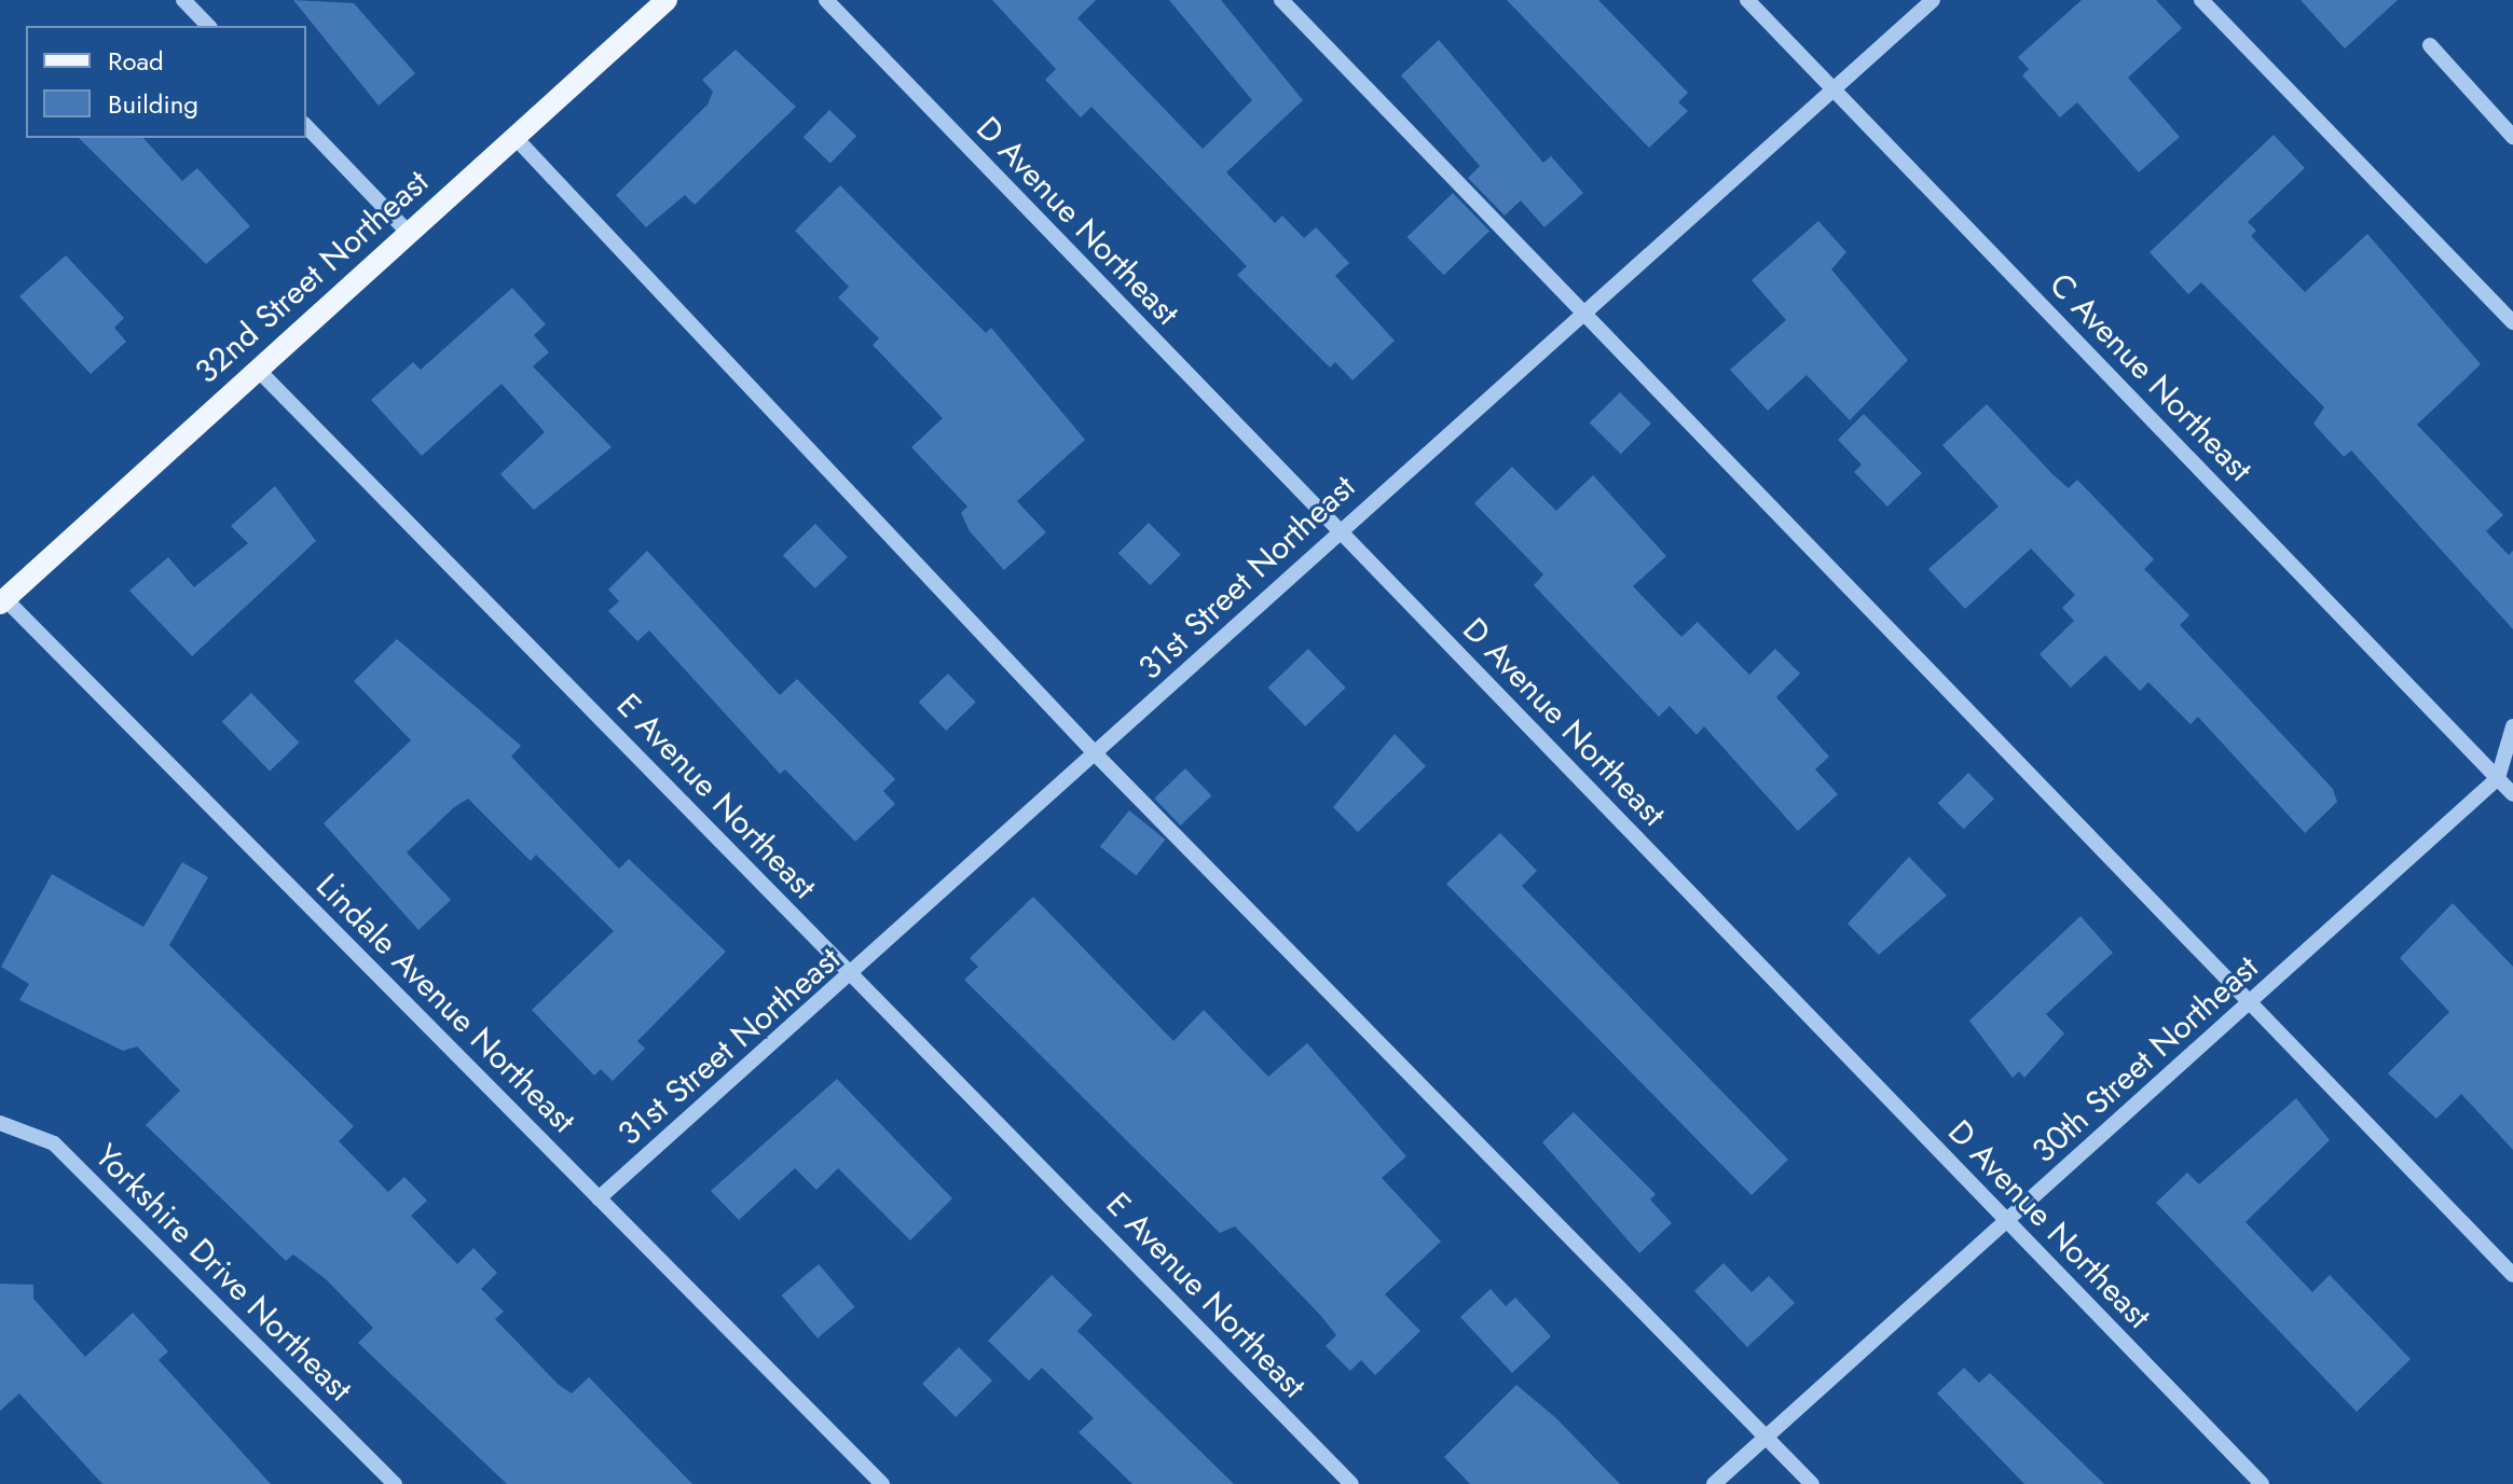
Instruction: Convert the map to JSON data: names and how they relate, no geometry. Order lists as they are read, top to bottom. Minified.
{"streets":{"main road":["32nd Street Northeast"],"street":["D Avenue Northeast","C Avenue Northeast","31st Street Northeast","E Avenue Northeast","Lindale Avenue Northeast","30th Street Northeast","Yorkshire Drive Northeast"]},"crossings":[["D Avenue Northeast","31st Street Northeast"],["D Avenue Northeast","30th Street Northeast"],["32nd Street Northeast","E Avenue Northeast"],["32nd Street Northeast","Lindale Avenue Northeast"],["C Avenue Northeast","31st Street Northeast"],["C Avenue Northeast","30th Street Northeast"],["31st Street Northeast","E Avenue Northeast"],["31st Street Northeast","Lindale Avenue Northeast"]],"legend":["Road","Building"]}
